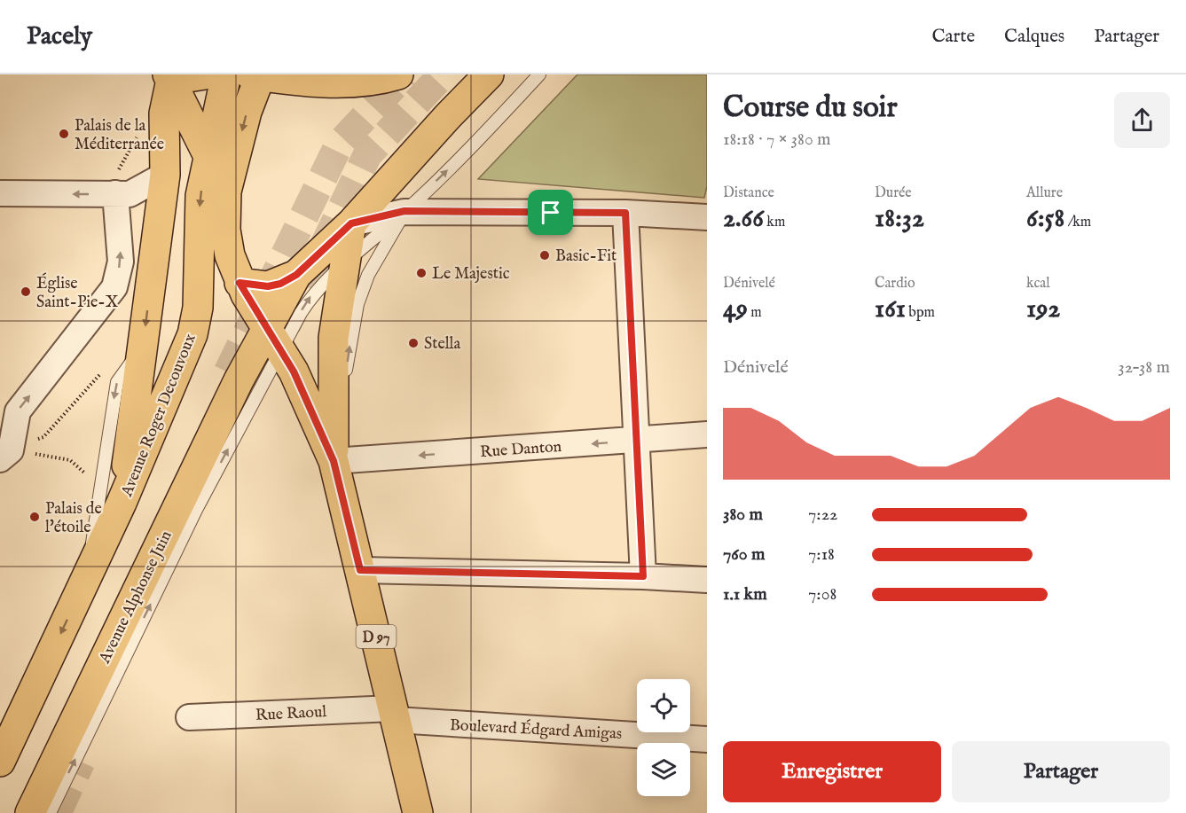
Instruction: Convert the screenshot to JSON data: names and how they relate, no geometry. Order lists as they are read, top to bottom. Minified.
{"streets":{"main road":["Avenue Roger Decouvoux","Avenue Alphonse Juin","D 97"],"street":["Rue Danton","Rue Raoul","Boulevard Édgard Amigas"]},"crossings":[["Rue Danton","D 97"],["Avenue Alphonse Juin","D 97"],["D 97","Rue Raoul"],["D 97","Boulevard Édgard Amigas"],["Rue Raoul","Boulevard Édgard Amigas"]],"places":["Palais de la Méditerranée","Basic-Fit","Le Majestic","Église Saint-Pie-X","Stella","Palais de l'étoile"],"page":{"header":"Pacely","nav":["Carte","Calques","Partager"],"heading":["Course du soir","18:18 · 7 × 380 m"],"stats":[["Distance","2.66 km"],["Durée","18:32"],["Allure","6:58 /km"],["Dénivelé","49 m"],["Cardio","161 bpm"],["kcal","192"]],"chart":["Dénivelé","32–38 m"],"list":[{"name":"380 m","note":"7:22"},{"name":"760 m","note":"7:18"},{"name":"1.1 km","note":"7:08"}],"buttons":["Enregistrer","Partager"]}}
